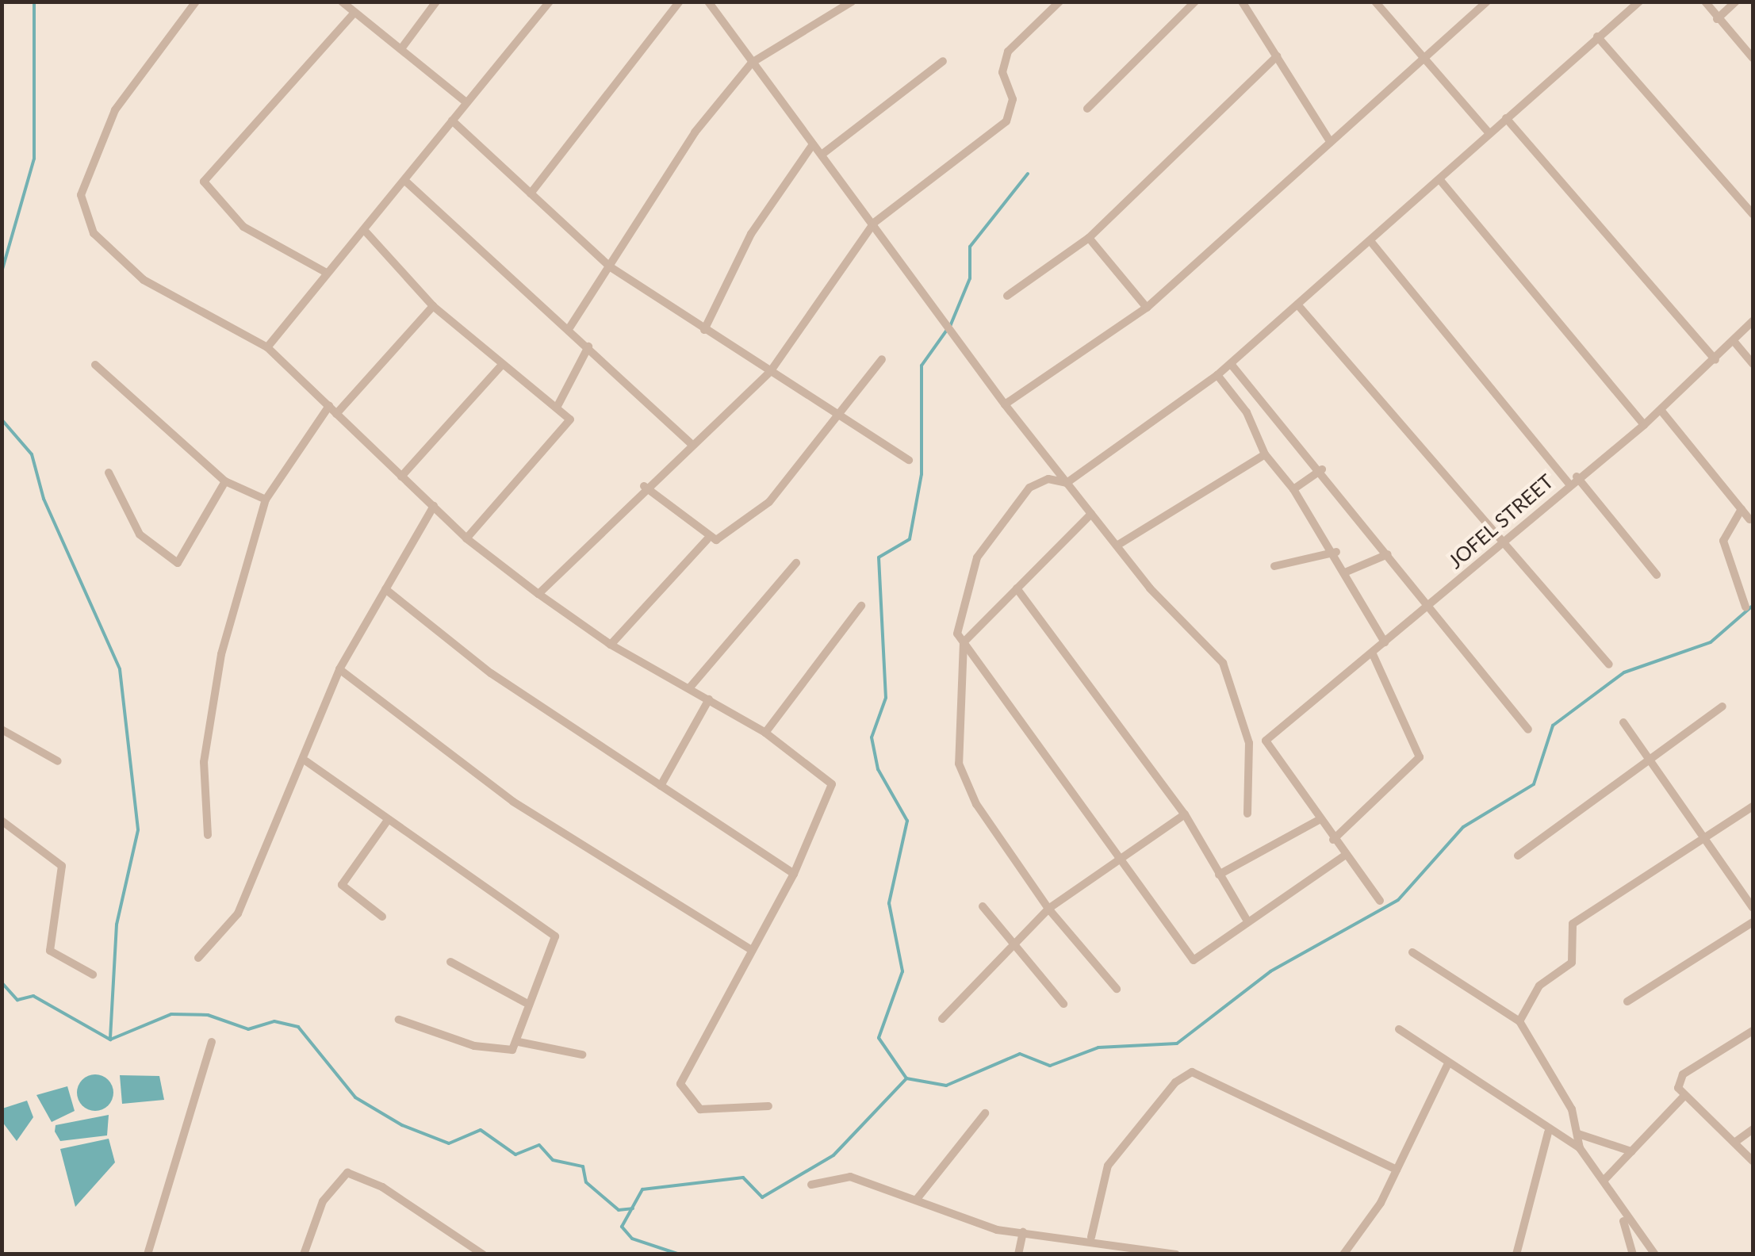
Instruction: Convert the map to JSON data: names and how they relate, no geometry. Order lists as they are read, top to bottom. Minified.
{"streets":{"street":["JOFEL STREET"]}}
